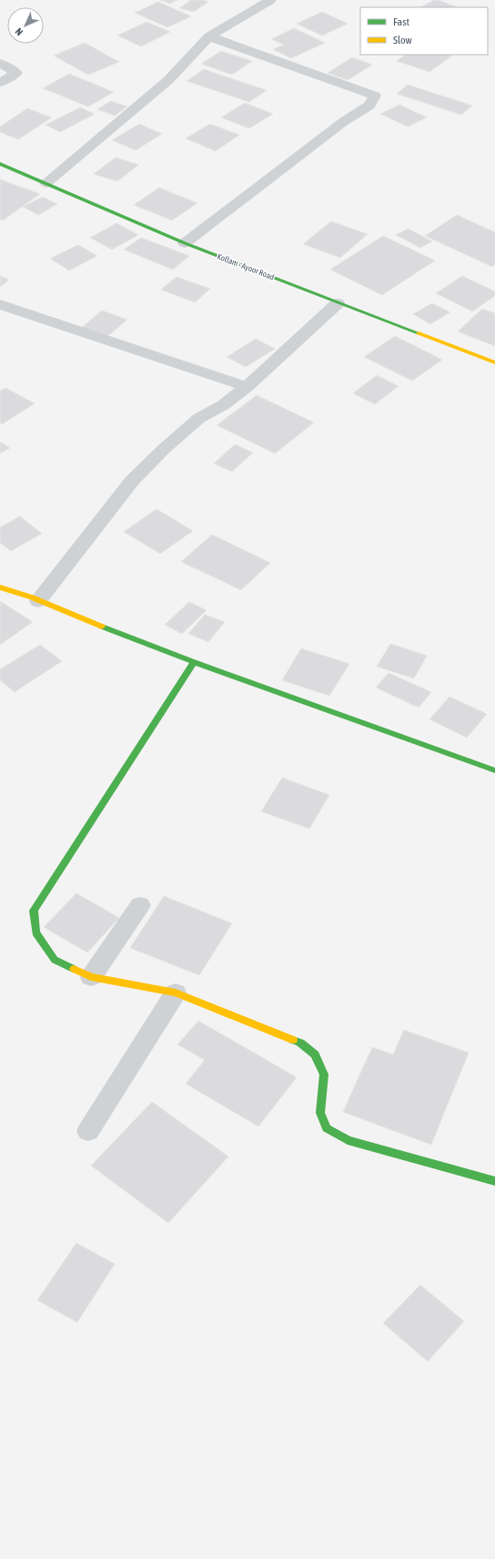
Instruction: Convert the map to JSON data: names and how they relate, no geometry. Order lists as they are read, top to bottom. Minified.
{"streets":{"street":["Kollam - Ayoor Road"]},"legend":["Fast","Slow"],"north":"bottom left"}
